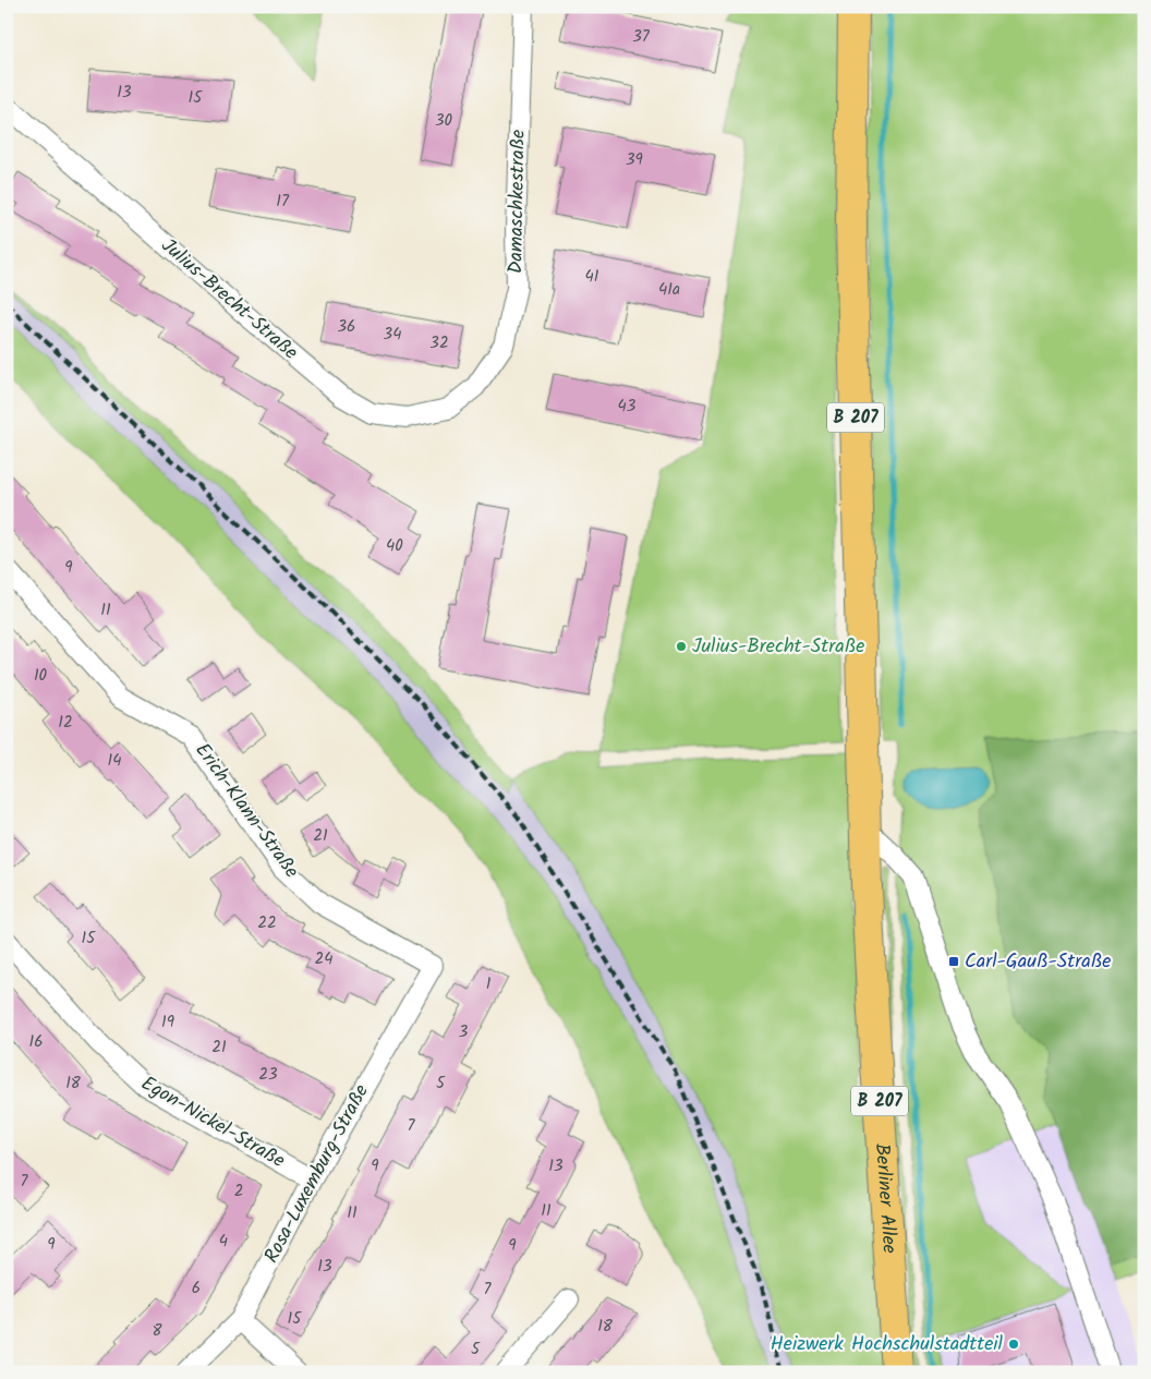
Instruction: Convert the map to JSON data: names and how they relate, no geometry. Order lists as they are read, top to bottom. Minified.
{"streets":{"main road":["B 207","Berliner Allee"],"street":["Damaschkestraße","Julius-Brecht-Straße","Erich-Klann-Straße","Egon-Nickel-Straße","Rosa-Luxemburg-Straße"]},"crossings":[["Damaschkestraße","Julius-Brecht-Straße"],["B 207","Berliner Allee"],["Erich-Klann-Straße","Rosa-Luxemburg-Straße"],["Egon-Nickel-Straße","Rosa-Luxemburg-Straße"]],"places":{"other":["Julius-Brecht-Straße","Heizwerk Hochschulstadtteil"],"transit":["Carl-Gauß-Straße"]},"house_numbers":["37","13","15","30","39","17","41","41a","36","34","32","43","40","9","11","10","12","14","21","22","15","24","1","19","3","16","21","23","18","5","7","9","13","7","2","11","11","4","9","9","13","6","7","15","18","8","5"]}
